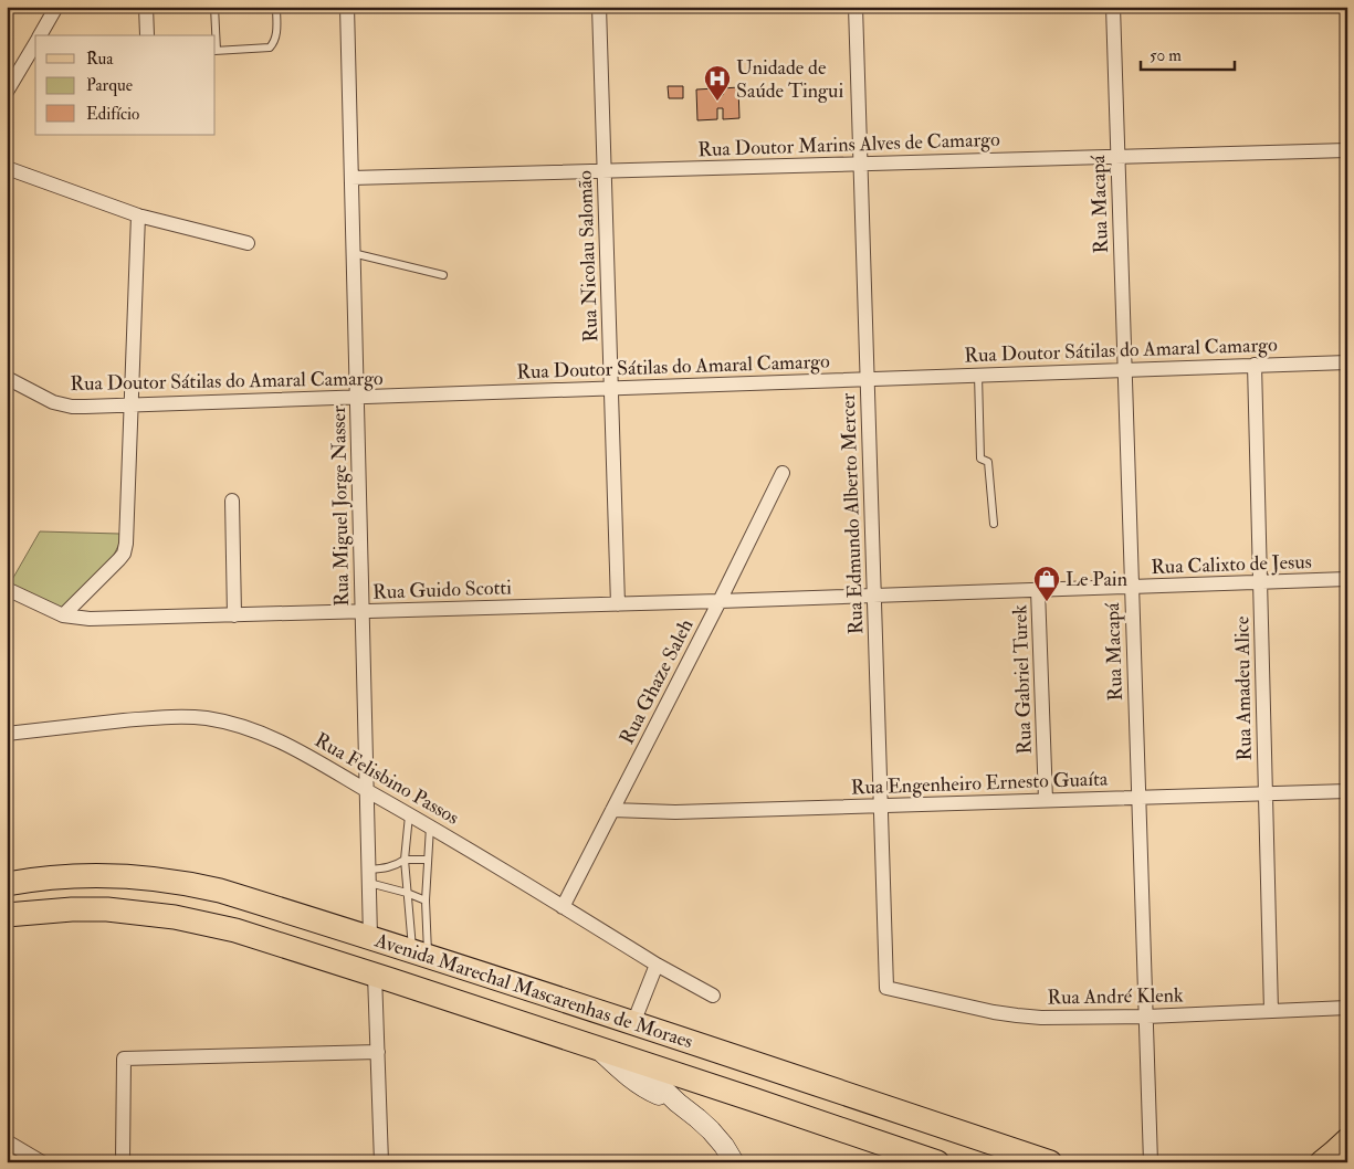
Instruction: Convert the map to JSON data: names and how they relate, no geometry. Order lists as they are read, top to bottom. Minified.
{"streets":{"highway":["Avenida Marechal Mascarenhas de Moraes"],"street":["Rua Doutor Marins Alves de Camargo","Rua Macapá","Rua Nicolau Salomão","Rua Doutor Sátilas do Amaral Camargo","Rua Miguel Jorge Nasser","Rua Edmundo Alberto Mercer","Rua Calixto de Jesus","Rua Guido Scotti","Rua Gabriel Turek","Rua Ghaze Saleh","Rua Amadeu Alice","Rua Felisbino Passos","Rua Engenheiro Ernesto Guaíta","Rua André Klenk"]},"crossings":[["Rua Doutor Marins Alves de Camargo","Rua Macapá"],["Rua Doutor Marins Alves de Camargo","Rua Nicolau Salomão"],["Rua Doutor Marins Alves de Camargo","Rua Miguel Jorge Nasser"],["Rua Doutor Marins Alves de Camargo","Rua Edmundo Alberto Mercer"],["Rua Macapá","Rua Doutor Sátilas do Amaral Camargo"],["Rua Macapá","Rua Calixto de Jesus"],["Rua Macapá","Rua Engenheiro Ernesto Guaíta"],["Rua Macapá","Rua André Klenk"],["Rua Nicolau Salomão","Rua Doutor Sátilas do Amaral Camargo"],["Rua Nicolau Salomão","Rua Guido Scotti"],["Rua Doutor Sátilas do Amaral Camargo","Rua Miguel Jorge Nasser"],["Rua Doutor Sátilas do Amaral Camargo","Rua Edmundo Alberto Mercer"],["Rua Doutor Sátilas do Amaral Camargo","Rua Amadeu Alice"],["Rua Miguel Jorge Nasser","Rua Guido Scotti"],["Rua Miguel Jorge Nasser","Rua Felisbino Passos"],["Rua Miguel Jorge Nasser","Avenida Marechal Mascarenhas de Moraes"],["Rua Edmundo Alberto Mercer","Rua Calixto de Jesus"],["Rua Edmundo Alberto Mercer","Rua Engenheiro Ernesto Guaíta"],["Rua Edmundo Alberto Mercer","Rua André Klenk"],["Rua Calixto de Jesus","Rua Guido Scotti"],["Rua Calixto de Jesus","Rua Gabriel Turek"],["Rua Calixto de Jesus","Rua Ghaze Saleh"],["Rua Calixto de Jesus","Rua Amadeu Alice"],["Rua Guido Scotti","Rua Ghaze Saleh"],["Rua Gabriel Turek","Rua Engenheiro Ernesto Guaíta"],["Rua Ghaze Saleh","Rua Felisbino Passos"],["Rua Ghaze Saleh","Rua Engenheiro Ernesto Guaíta"],["Rua Amadeu Alice","Rua Engenheiro Ernesto Guaíta"],["Rua Amadeu Alice","Rua André Klenk"]],"places":{"hospital":["Unidade de Saúde Tingui"],"shop":["Le Pain"]},"legend":["Rua","Parque","Edifício"],"scale_bar":"50 m"}
